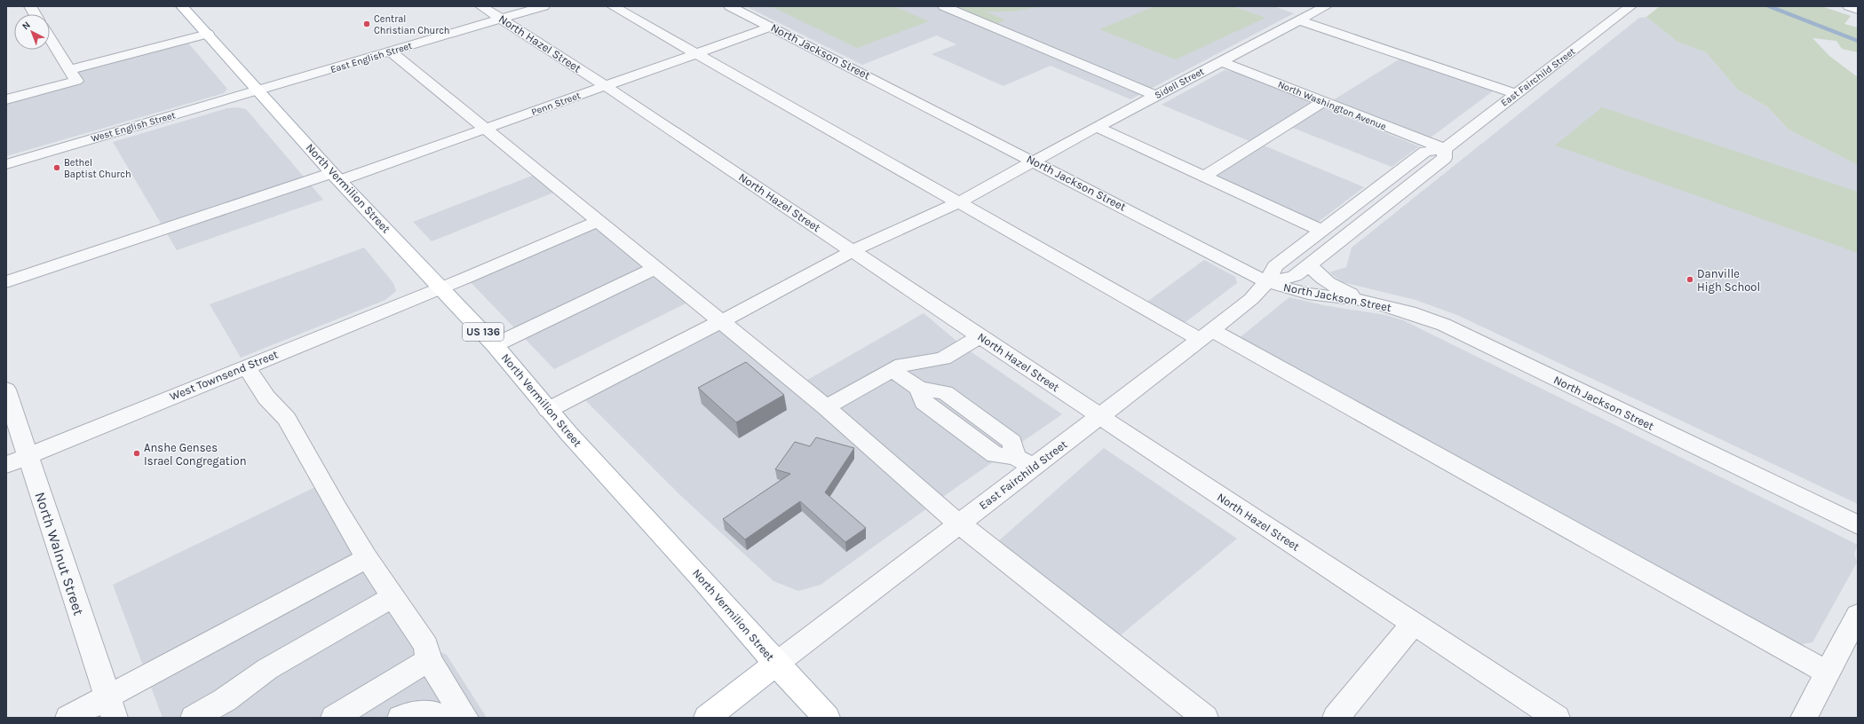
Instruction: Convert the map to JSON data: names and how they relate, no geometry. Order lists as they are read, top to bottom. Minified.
{"streets":{"main road":["North Vermilion Street","US 136"],"street":["North Hazel Street","North Jackson Street","East English Street","East Fairchild Street","Sidell Street","Penn Street","North Washington Avenue","West English Street","West Townsend Street","North Walnut Street"]},"crossings":[["North Hazel Street","East English Street"],["North Hazel Street","East Fairchild Street"],["North Hazel Street","Sidell Street"],["North Hazel Street","Penn Street"],["North Jackson Street","East Fairchild Street"],["North Jackson Street","Sidell Street"],["North Jackson Street","Penn Street"],["East English Street","West English Street"],["East English Street","North Vermilion Street"],["East Fairchild Street","North Washington Avenue"],["East Fairchild Street","North Vermilion Street"],["Sidell Street","North Washington Avenue"],["Sidell Street","North Vermilion Street"],["Penn Street","North Vermilion Street"],["West English Street","North Vermilion Street"],["North Vermilion Street","West Townsend Street"],["West Townsend Street","North Walnut Street"]],"places":["Central Christian Church","Bethel Baptist Church","Danville High School","Anshe Genses Israel Congregation"],"north":"top left"}
